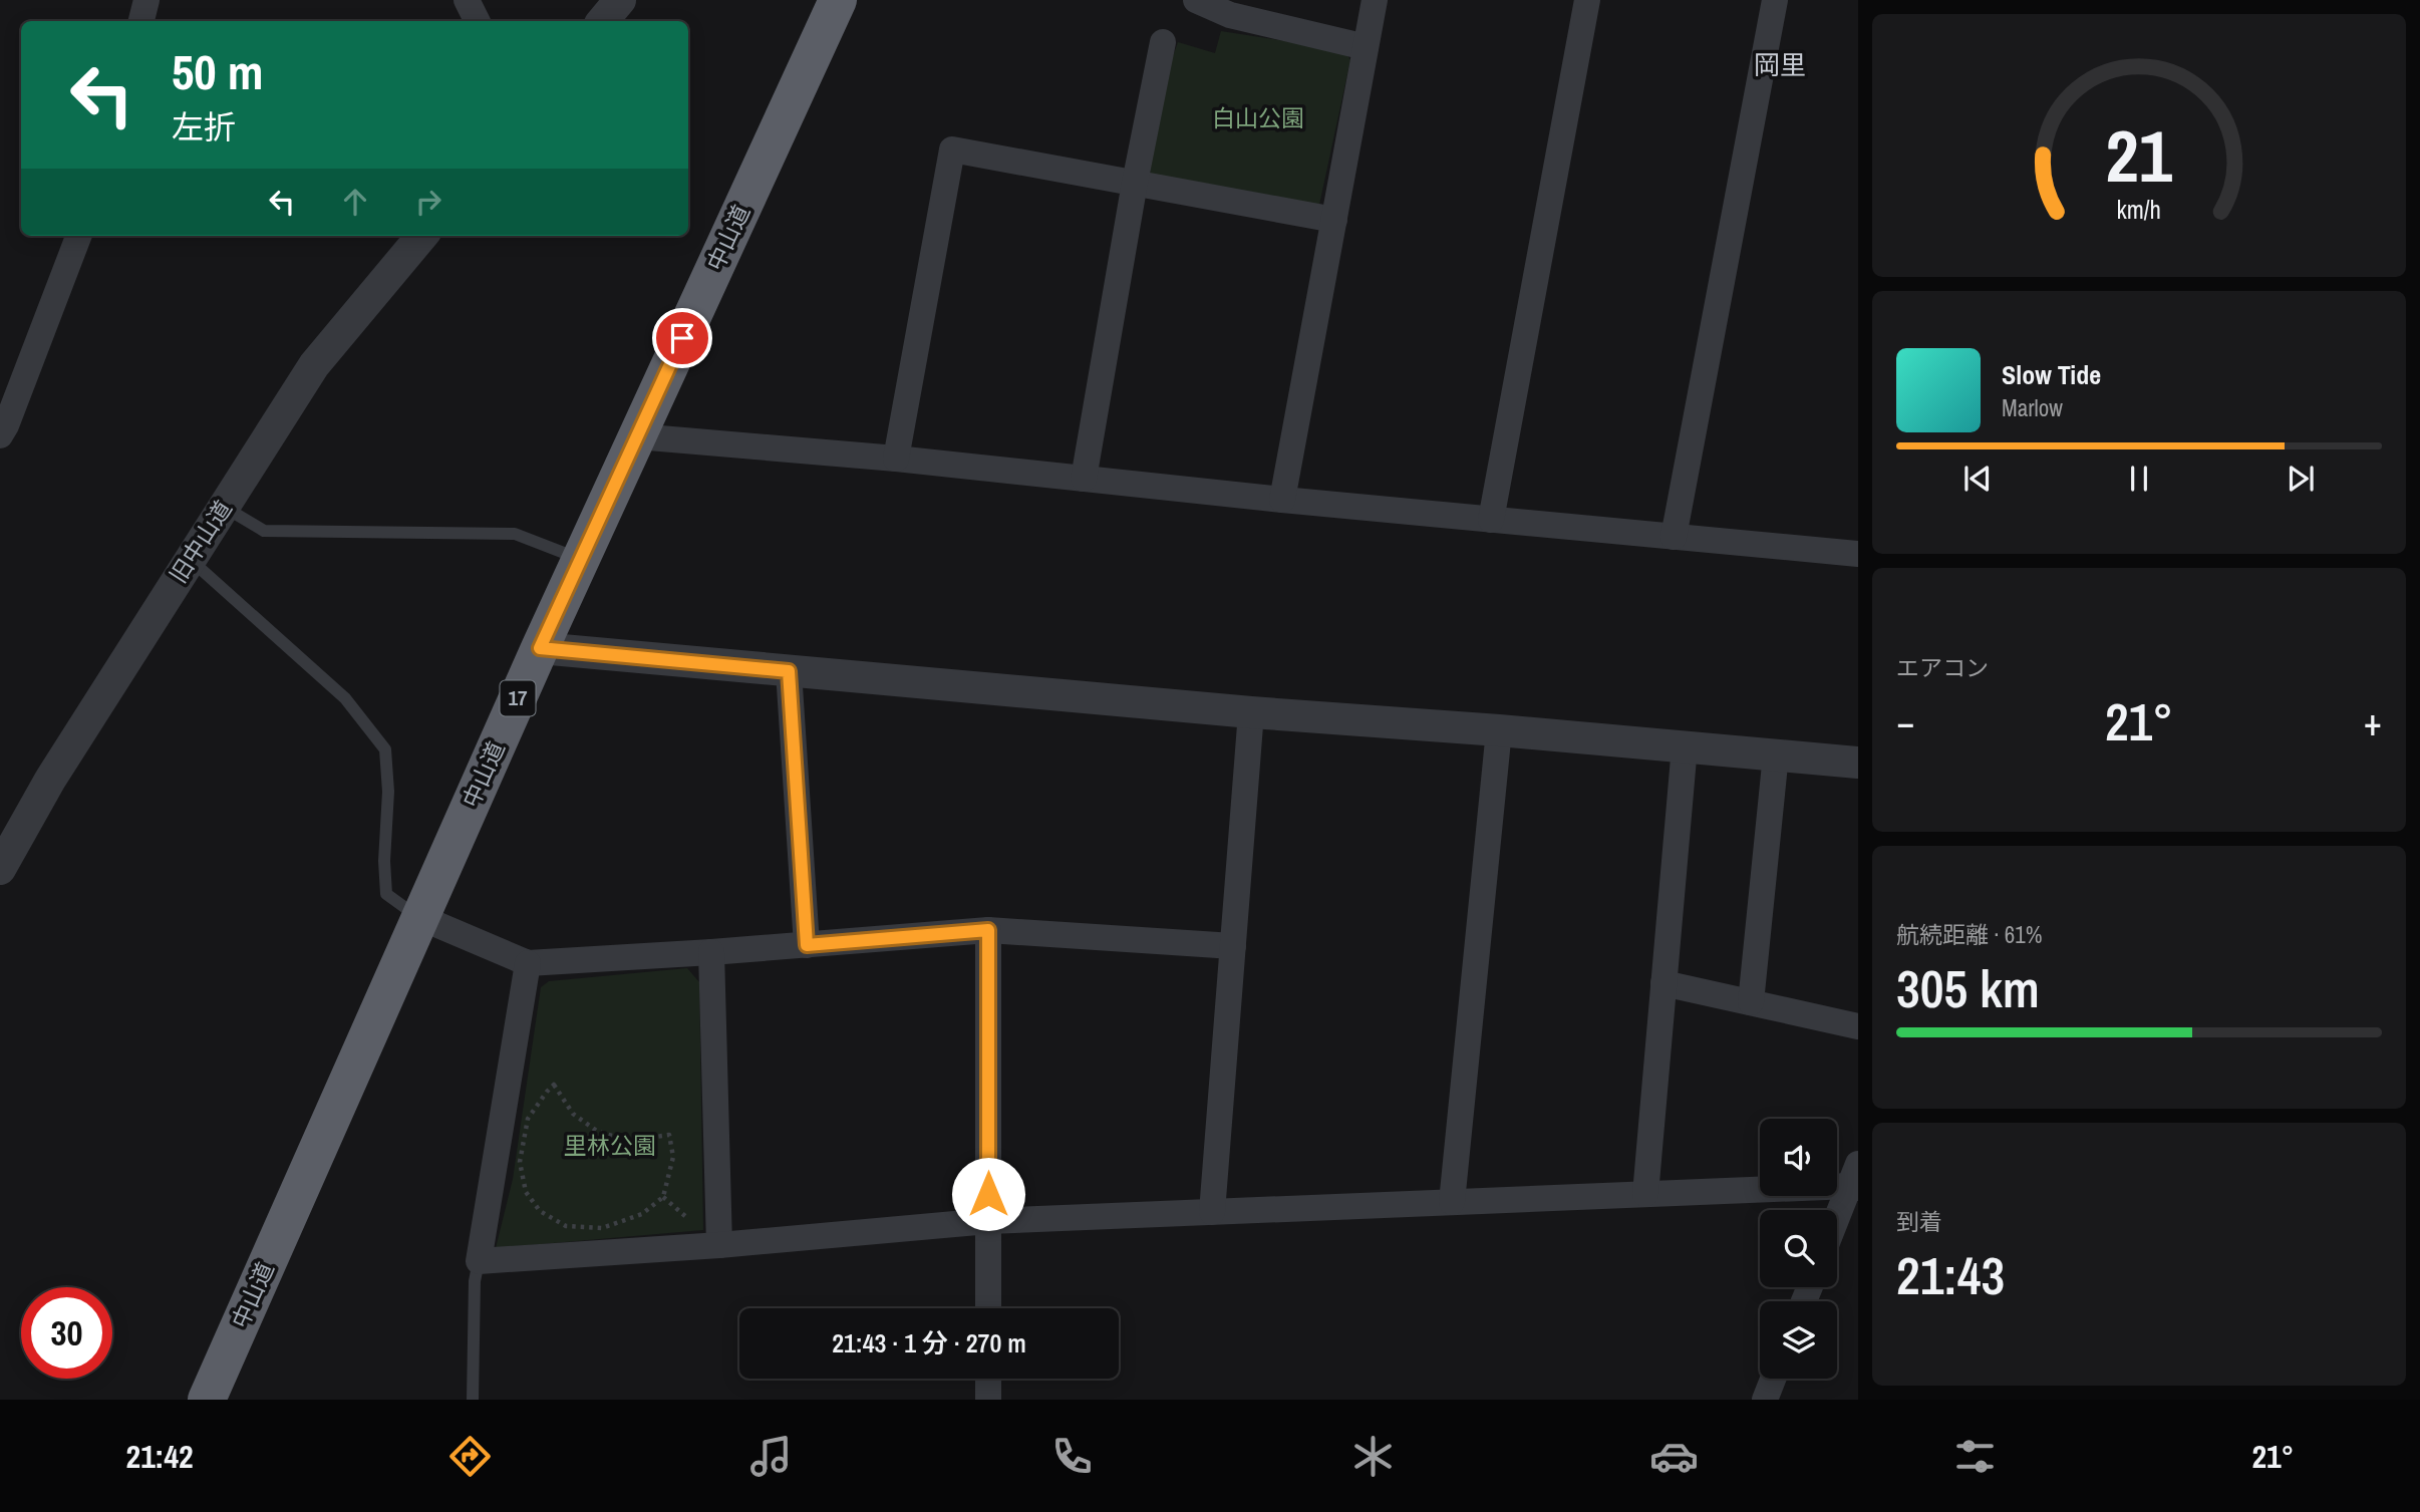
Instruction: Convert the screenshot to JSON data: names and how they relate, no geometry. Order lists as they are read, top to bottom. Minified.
{"streets":{"highway":["中山道","17"],"street":["旧中山道"]},"districts":["岡里"],"parks":["白山公園","里林公園"],"page":{"turn":["50 m","左折"],"song":["Slow Tide","Marlow"],"tile":["エアコン",["航続距離 · 61%","305 km"],["到着","21:43"]],"heat":["−","21°","+"],"limit":"30","trip":"21:43 · 1 分 · 270 m","tabs":["21:42","21°"],"gauge":["21","km/h"]}}
